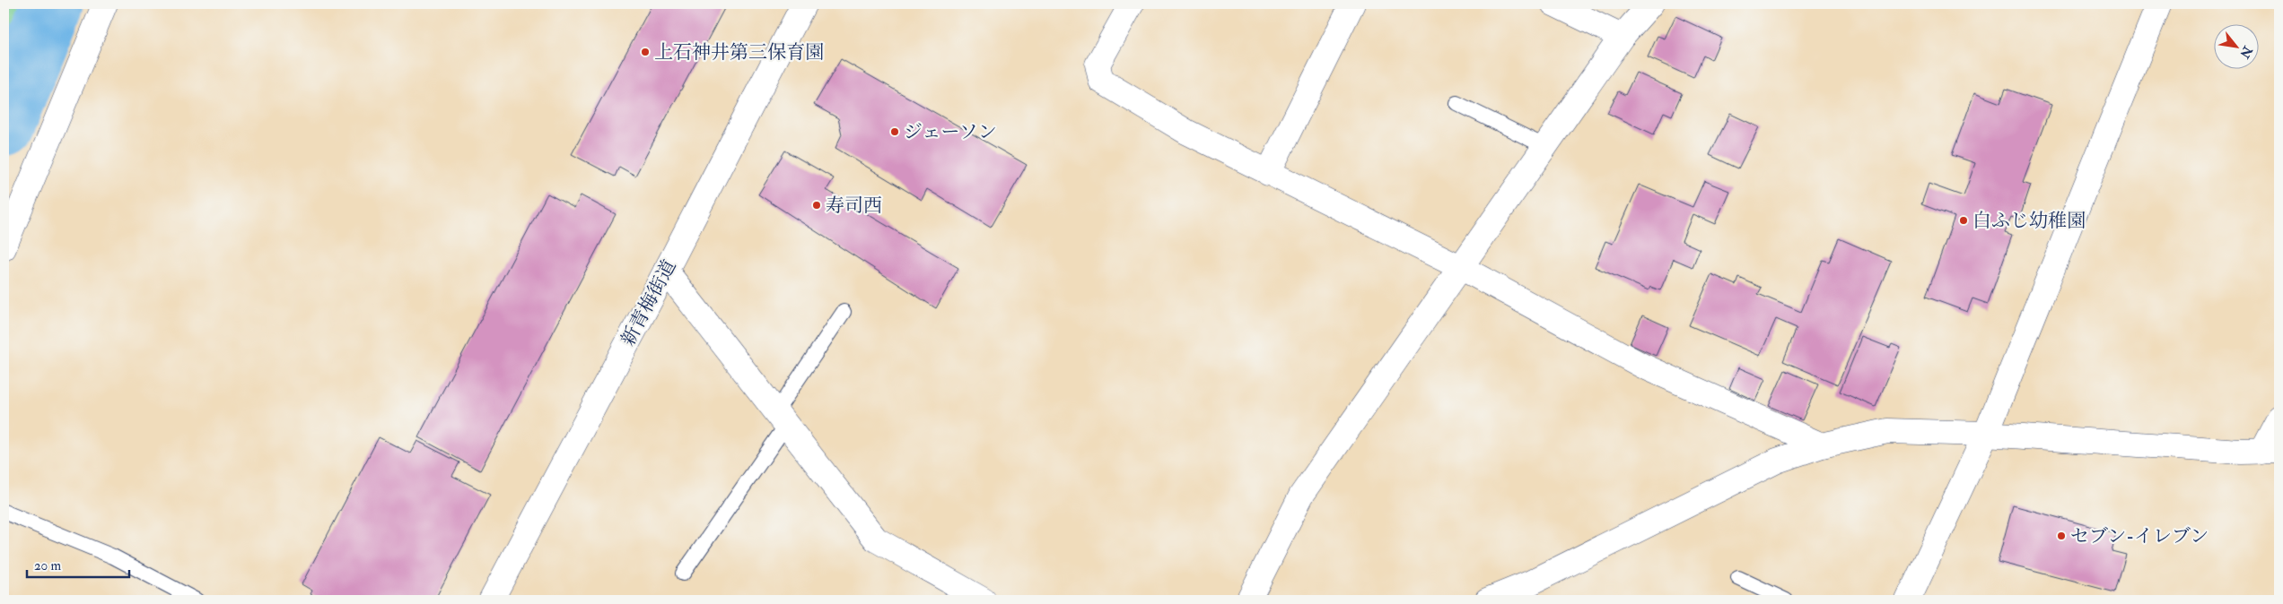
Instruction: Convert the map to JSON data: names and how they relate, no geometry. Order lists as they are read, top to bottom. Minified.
{"streets":{"street":["新青梅街道"]},"places":["上石神井第三保育園","ジェーソン","寿司西","白ふじ幼稚園","セブン-イレブン"],"scale_bar":"20 m","north":"bottom right"}
